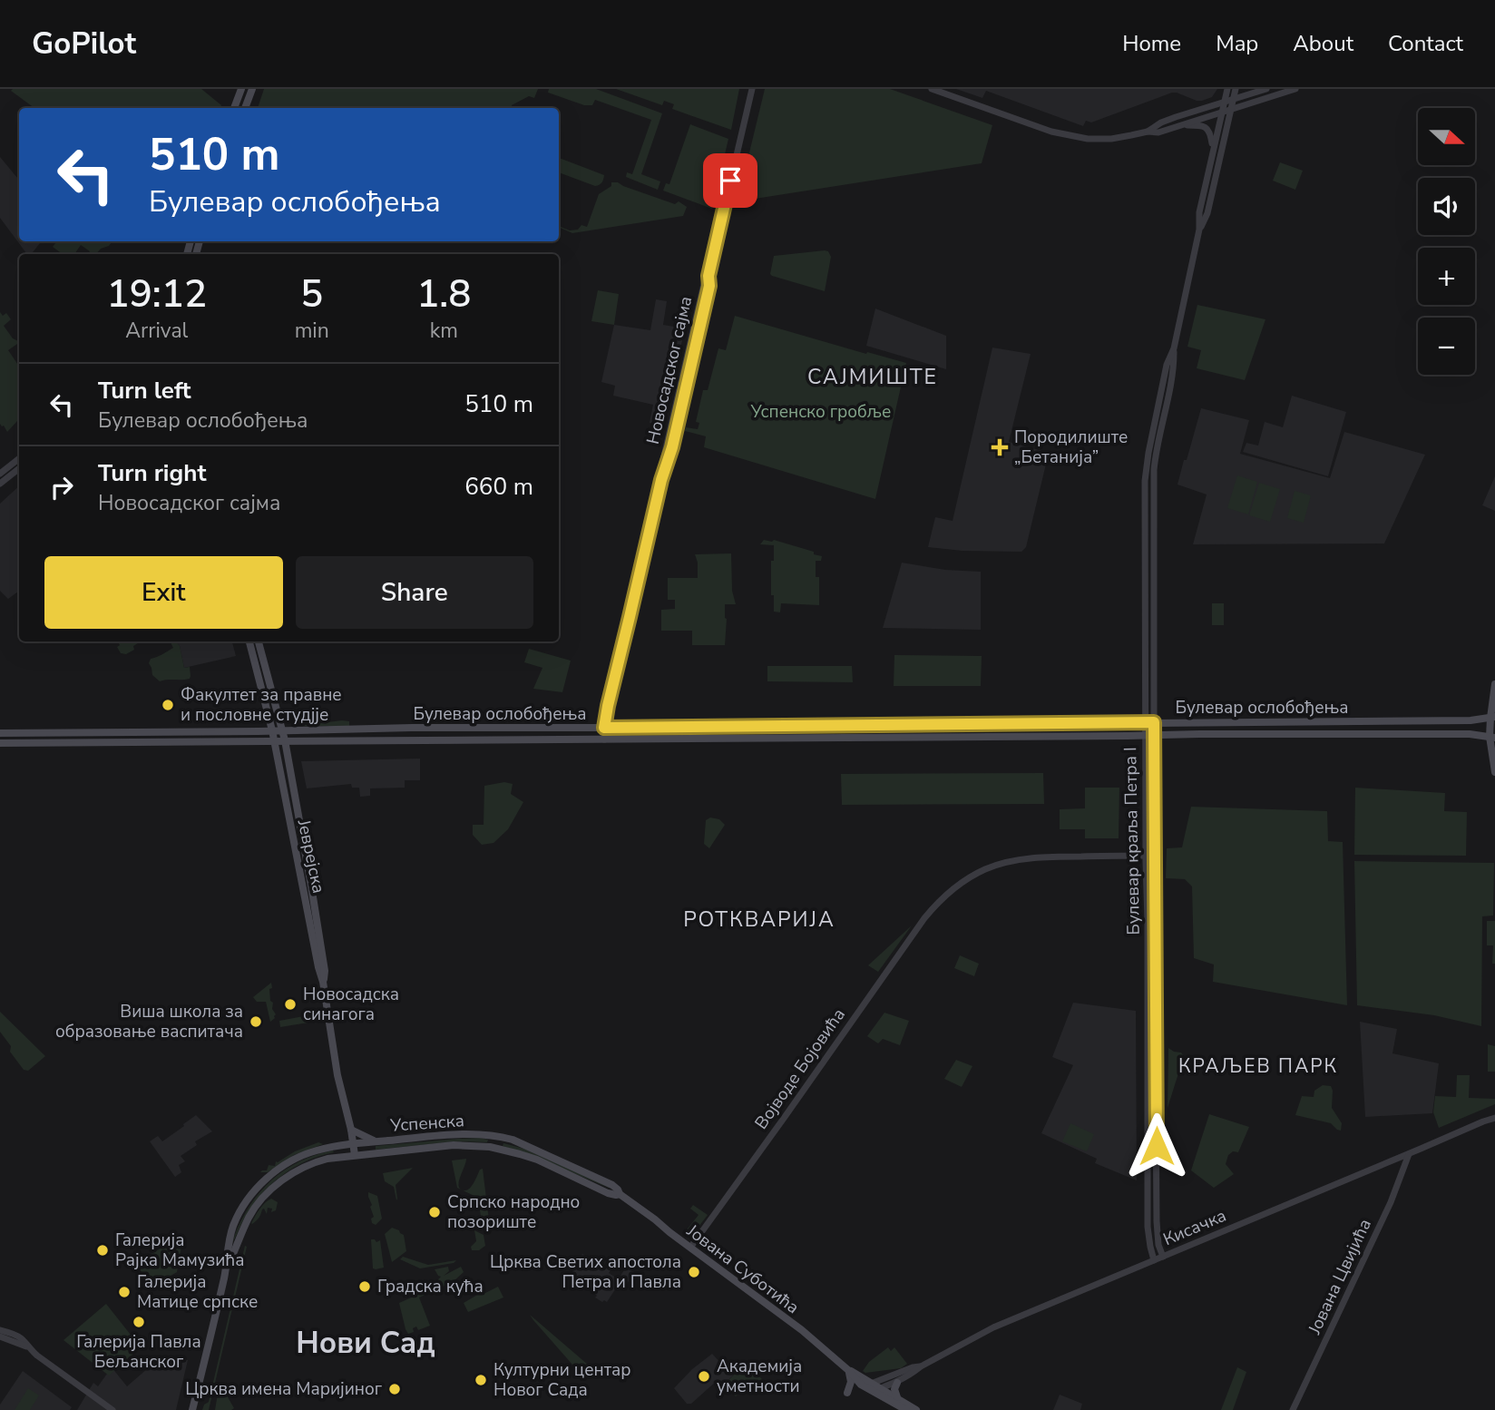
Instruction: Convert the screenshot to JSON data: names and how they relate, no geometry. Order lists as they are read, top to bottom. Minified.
{"streets":{"main road":["Булевар ослобођења","Јеврејска","Успенска","Јована Суботића"],"street":["Новосадског сајма","Булевар краља Петра I","Војводе Бојовића","Кисачка","Јована Цвијића"]},"crossings":[["Новосадског сајма","Булевар ослобођења"],["Булевар ослобођења","Булевар краља Петра I"],["Булевар ослобођења","Јеврејска"],["Булевар краља Петра I","Војводе Бојовића"],["Булевар краља Петра I","Кисачка"],["Јеврејска","Успенска"],["Војводе Бојовића","Јована Суботића"],["Успенска","Јована Суботића"],["Кисачка","Јована Суботића"],["Кисачка","Јована Цвијића"]],"districts":["САЈМИШТЕ","РОТКВАРИЈА","КРАЉЕВ ПАРК","Нови Сад"],"parks":["Успенско гробље"],"places":{"health":["Породилиште „Бетанија”"],"other":["Факултет за правне и пословне студјје","Новосадска синагога","Виша школа за образовање васпитача","Српско народно позориште","Галерија Рајка Мамузића","Црква Светих апостола Петра и Павла","Градска кућа","Галерија Матице српске","Галерија Павла Бељанског","Академија уметности","Културни центар Новог Сада","Црква имена Маријиног"]},"north":"right","page":{"header":"GoPilot","nav":["Home","Map","About","Contact"],"map_buttons":["+","−"],"turn":["510 m","Булевар ослобођења"],"eta":["19:12","Arrival","5","min","1.8","km"],"list":[{"name":"Turn left","note":"Булевар ослобођења","value":"510 m"},{"name":"Turn right","note":"Новосадског сајма","value":"660 m"}],"buttons":["Exit","Share"]}}
